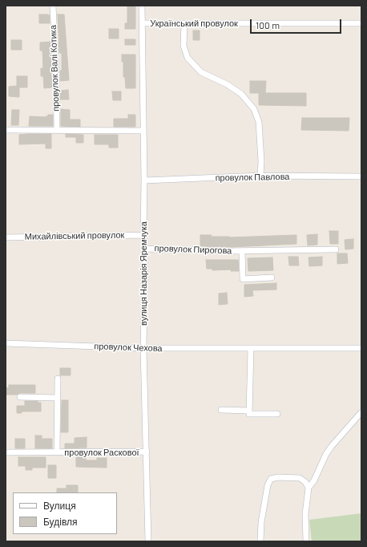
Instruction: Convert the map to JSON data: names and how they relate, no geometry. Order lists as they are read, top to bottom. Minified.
{"streets":{"street":["Український провулок","провулок Валі Котика","провулок Павлова","Михайлівський провулок","провулок Пирогова","вулиця Назарія Яремчука","провулок Чехова","провулок Раскової"]},"crossings":[["Український провулок","вулиця Назарія Яремчука"],["провулок Павлова","вулиця Назарія Яремчука"],["Михайлівський провулок","вулиця Назарія Яремчука"],["провулок Пирогова","вулиця Назарія Яремчука"],["вулиця Назарія Яремчука","провулок Чехова"],["вулиця Назарія Яремчука","провулок Раскової"]],"legend":["Вулиця","Будівля"],"scale_bar":"100 m"}
